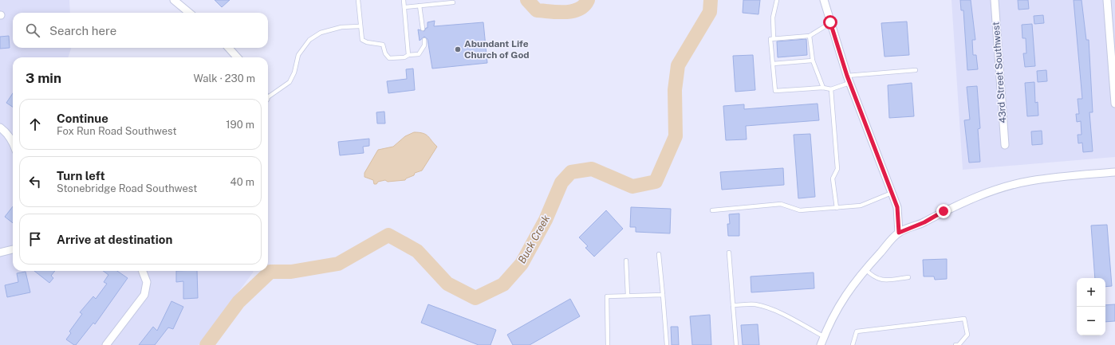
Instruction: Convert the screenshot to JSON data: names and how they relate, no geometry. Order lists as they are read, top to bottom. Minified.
{"streets":{"street":["43rd Street Southwest"]},"water":["Buck Creek"],"places":["Abundant Life Church of God"],"page":{"search":"Search here","heading":["3 min","Walk · 230 m"],"list":[["Continue","Fox Run Road Southwest","190 m"],["Turn left","Stonebridge Road Southwest","40 m"],"Arrive at destination"],"map_buttons":["+","−"]}}
